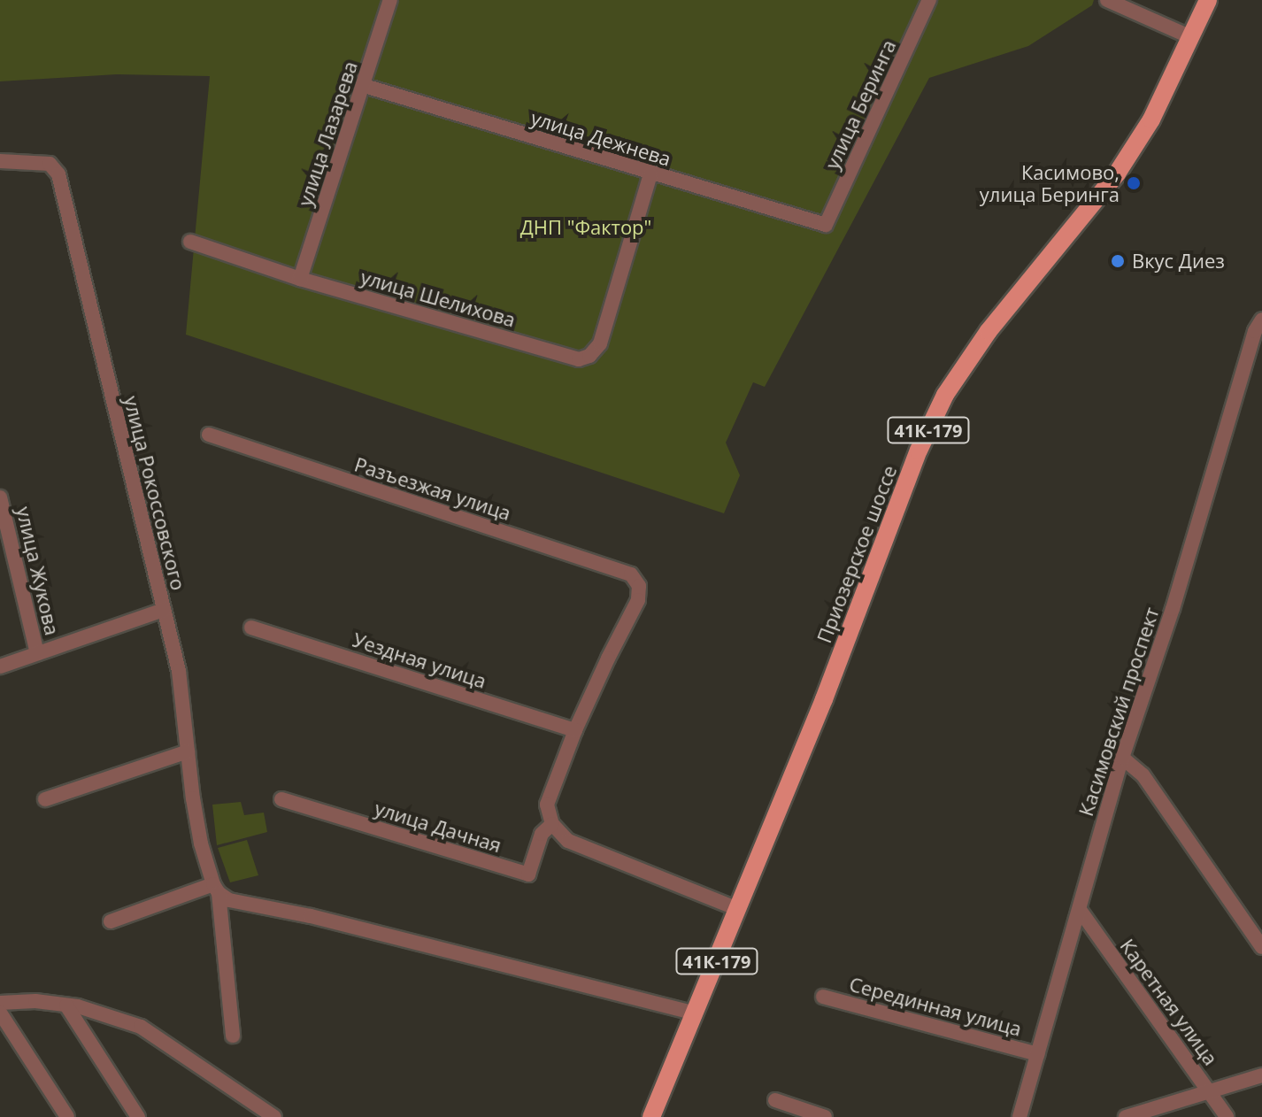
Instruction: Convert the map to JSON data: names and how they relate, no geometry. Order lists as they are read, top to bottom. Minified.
{"streets":{"main road":["41К-179","Приозерское шоссе"],"street":["улица Беринга","улица Лазарева","улица Дежнева","улица Шелихова","Разъезжая улица","улица Рокоссовского","улица Жукова","Уездная улица","Касимовский проспект","улица Дачная","Каретная улица","Серединная улица"]},"crossings":[["улица Беринга","улица Дежнева"],["улица Лазарева","улица Дежнева"],["улица Лазарева","улица Шелихова"],["улица Дежнева","улица Шелихова"],["41К-179","Приозерское шоссе"],["Разъезжая улица","Уездная улица"],["Касимовский проспект","Каретная улица"],["Касимовский проспект","Серединная улица"]],"parks":["ДНП \"Фактор\""],"places":["Касимово, улица Беринга","Вкус Диез"]}
